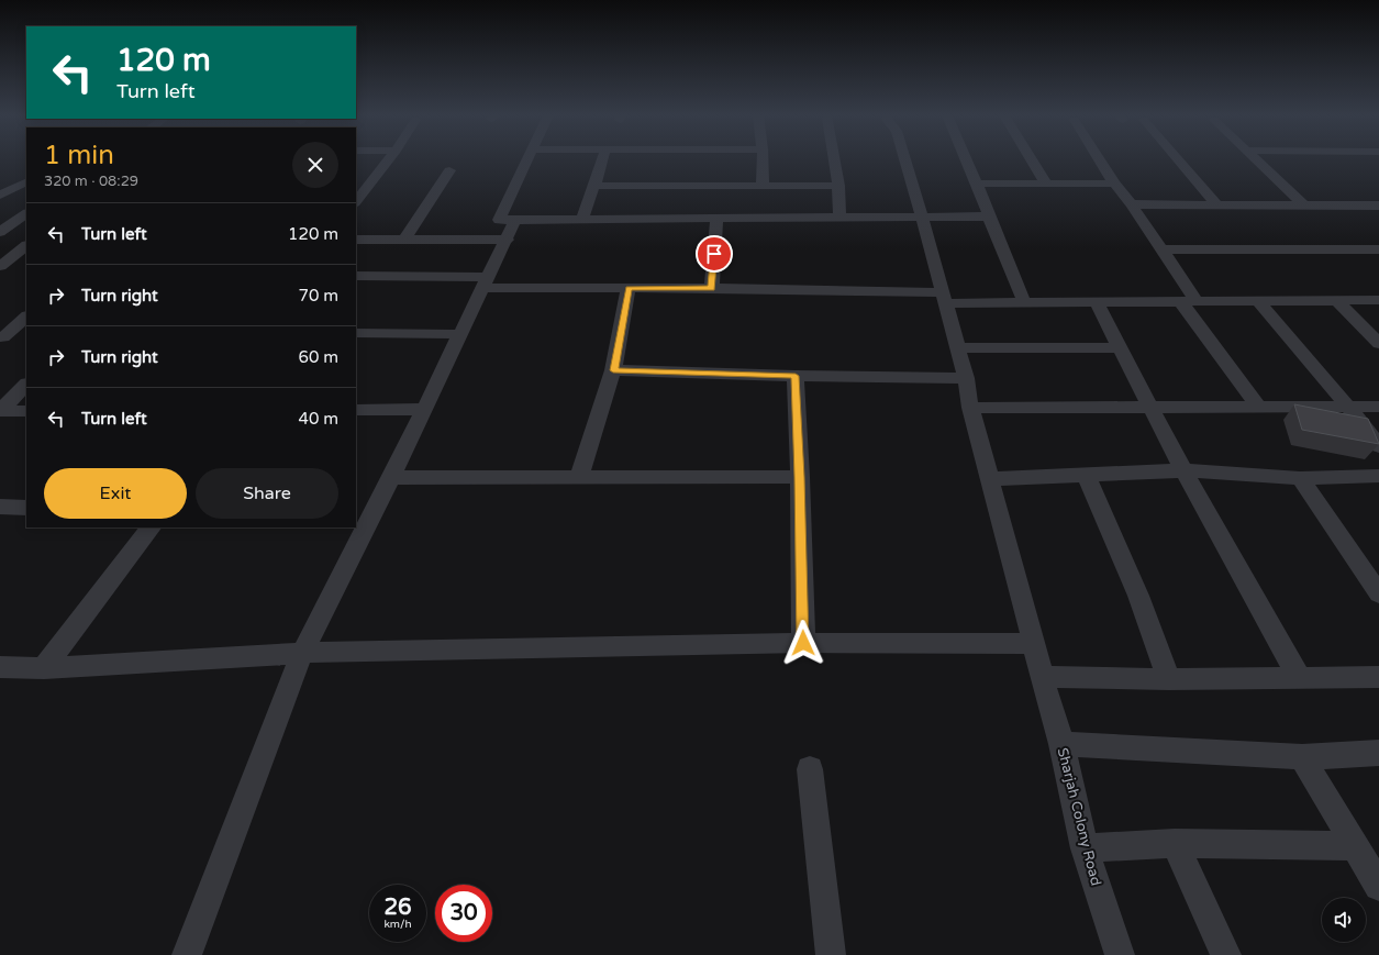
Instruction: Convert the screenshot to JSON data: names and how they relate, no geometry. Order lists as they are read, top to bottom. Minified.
{"streets":{"street":["Sharjah Colony Road"]},"page":{"turn":["120 m","Turn left"],"heading":["1 min","320 m · 08:29"],"list":[{"name":"Turn left","value":"120 m"},{"name":"Turn right","value":"70 m"},{"name":"Turn right","value":"60 m"},{"name":"Turn left","value":"40 m"}],"buttons":["Exit","Share"],"speed":"26 km/h","limit":"30"}}
